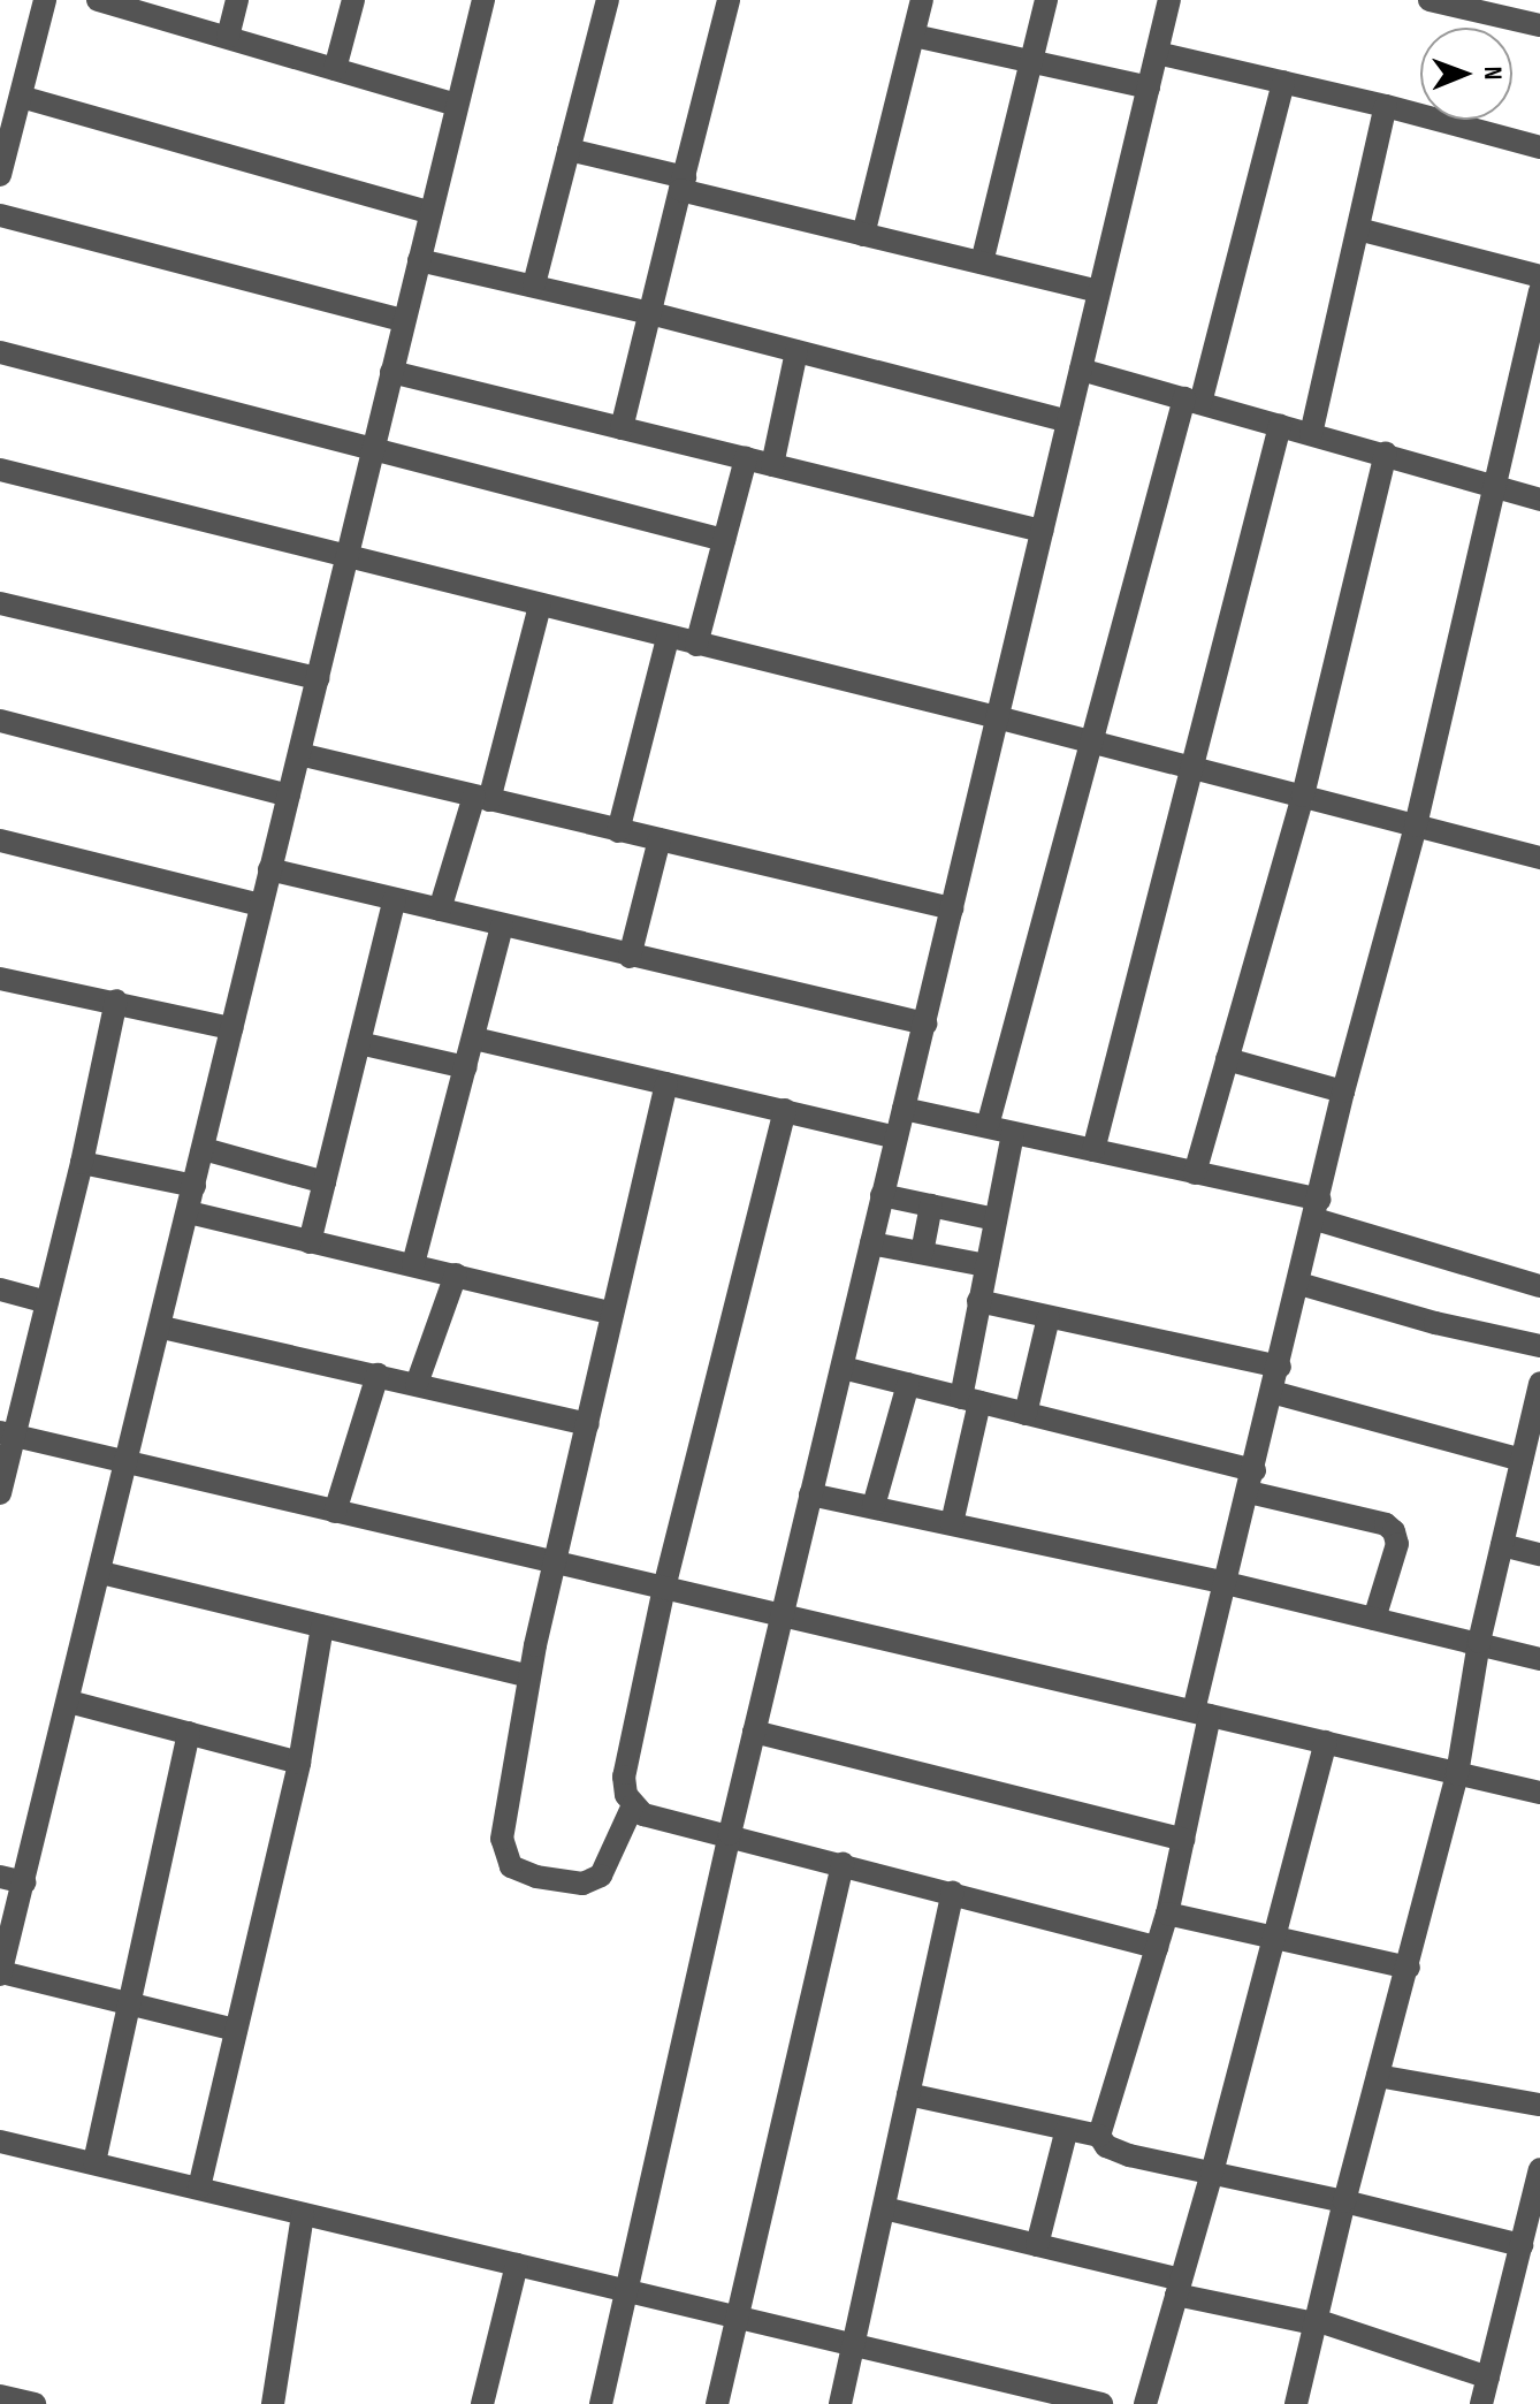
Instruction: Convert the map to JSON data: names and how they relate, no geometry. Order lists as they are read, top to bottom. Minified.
{"north":"right"}
